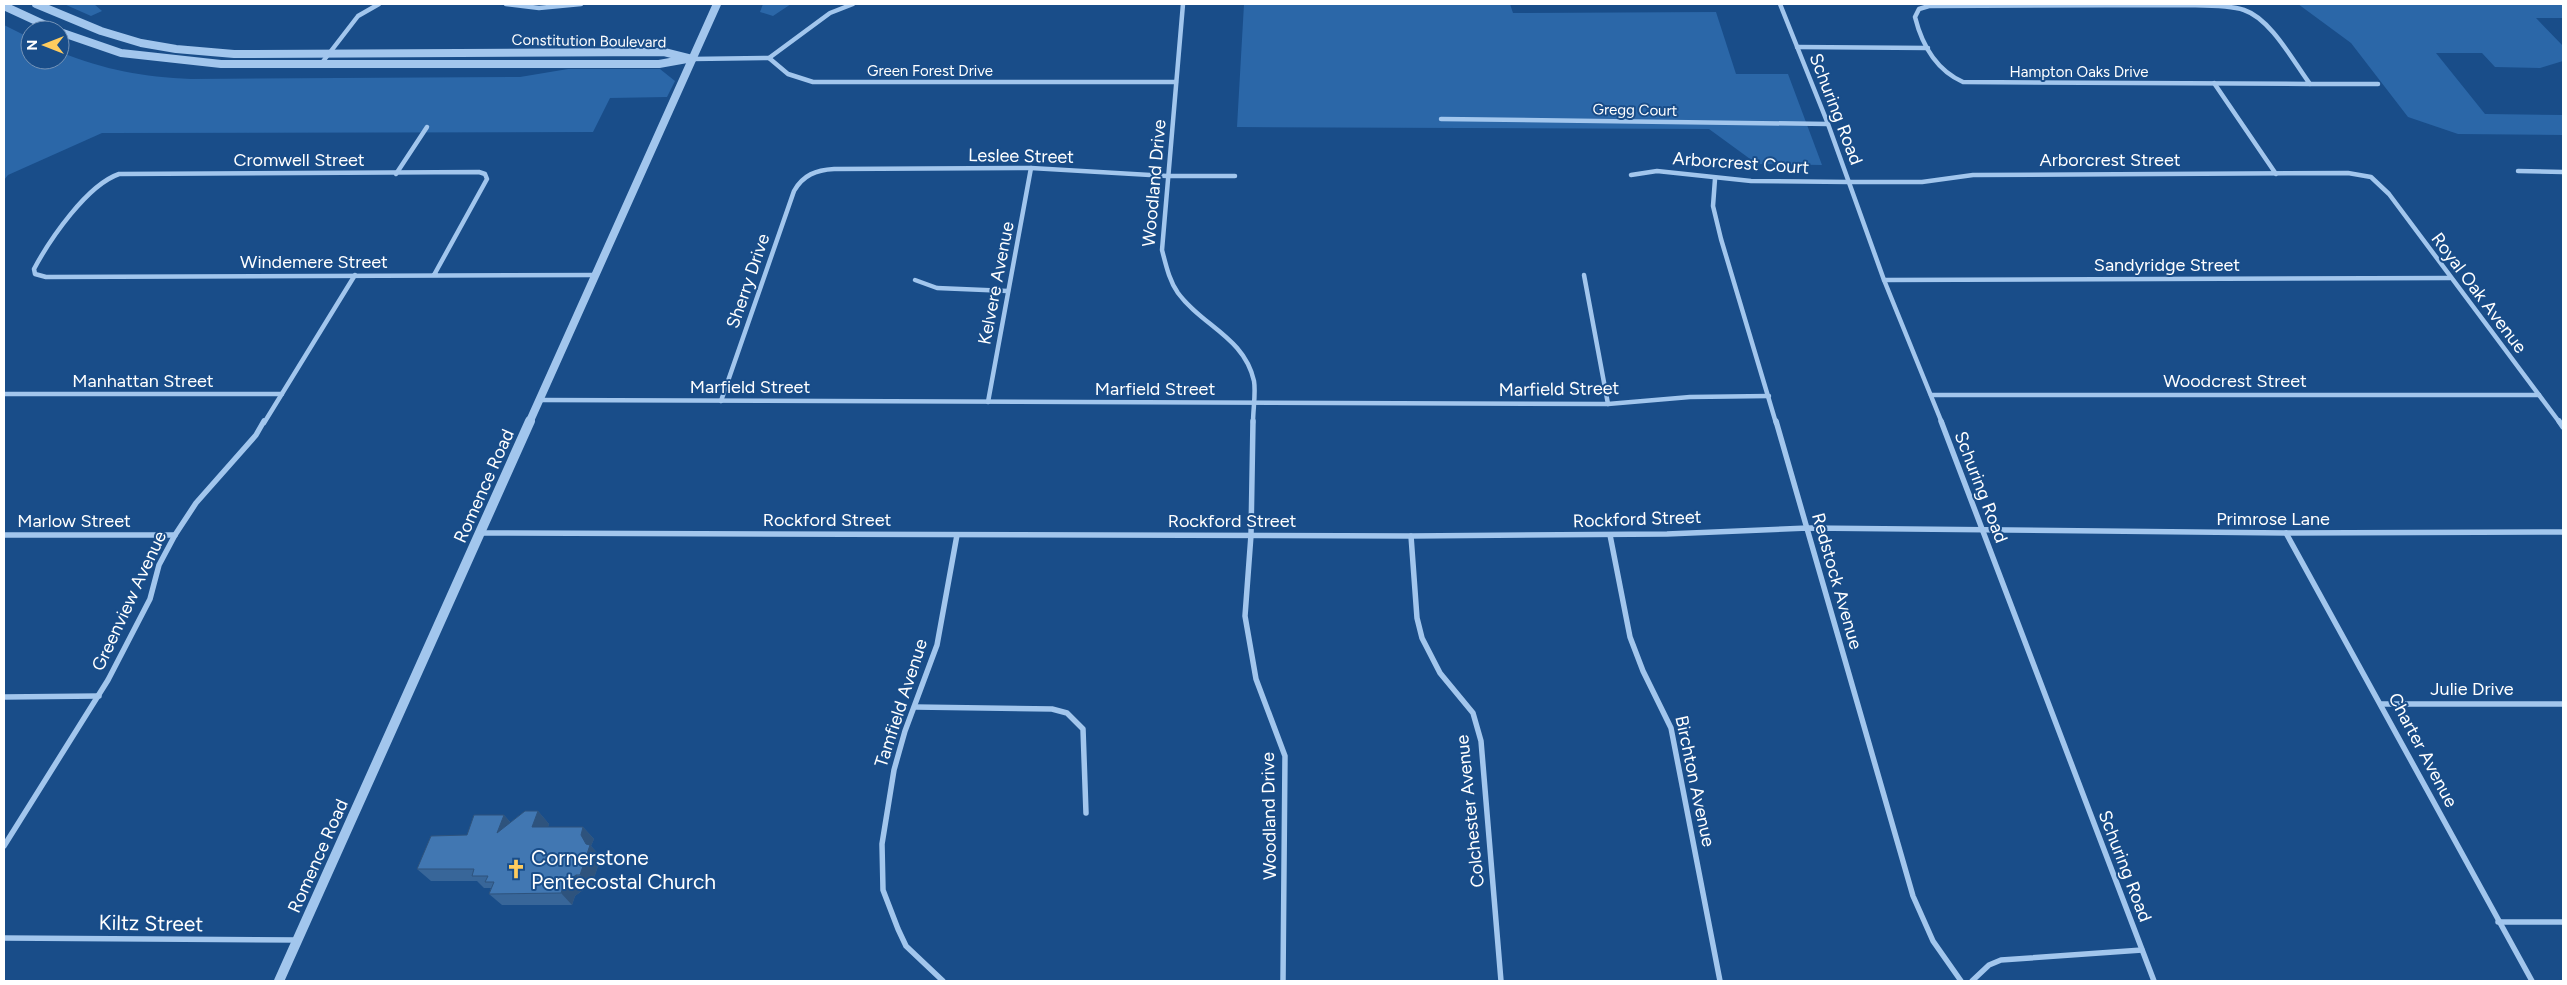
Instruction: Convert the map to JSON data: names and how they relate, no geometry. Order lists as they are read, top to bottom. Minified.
{"streets":{"street":["Constitution Boulevard","Green Forest Drive","Hampton Oaks Drive","Schuring Road","Gregg Court","Leslee Street","Cromwell Street","Arborcrest Street","Arborcrest Court","Woodland Drive","Windemere Street","Sandyridge Street","Sherry Drive","Kelvere Avenue","Royal Oak Avenue","Manhattan Street","Woodcrest Street","Marfield Street","Romence Road","Rockford Street","Primrose Lane","Marlow Street","Redstock Avenue","Greenview Avenue","Julie Drive","Tamfield Avenue","Charter Avenue","Birchton Avenue","Colchester Avenue","Kiltz Street"]},"crossings":[["Constitution Boulevard","Romence Road"],["Green Forest Drive","Woodland Drive"],["Schuring Road","Gregg Court"],["Schuring Road","Arborcrest Street"],["Schuring Road","Arborcrest Court"],["Schuring Road","Sandyridge Street"],["Schuring Road","Woodcrest Street"],["Schuring Road","Rockford Street"],["Schuring Road","Primrose Lane"],["Leslee Street","Woodland Drive"],["Leslee Street","Sherry Drive"],["Leslee Street","Kelvere Avenue"],["Cromwell Street","Windemere Street"],["Arborcrest Street","Arborcrest Court"],["Arborcrest Street","Royal Oak Avenue"],["Arborcrest Court","Redstock Avenue"],["Woodland Drive","Marfield Street"],["Woodland Drive","Rockford Street"],["Windemere Street","Romence Road"],["Windemere Street","Greenview Avenue"],["Sandyridge Street","Royal Oak Avenue"],["Sherry Drive","Marfield Street"],["Kelvere Avenue","Marfield Street"],["Royal Oak Avenue","Woodcrest Street"],["Manhattan Street","Greenview Avenue"],["Marfield Street","Romence Road"],["Marfield Street","Redstock Avenue"],["Romence Road","Rockford Street"],["Romence Road","Kiltz Street"],["Rockford Street","Primrose Lane"],["Rockford Street","Redstock Avenue"],["Rockford Street","Tamfield Avenue"],["Rockford Street","Birchton Avenue"],["Rockford Street","Colchester Avenue"],["Primrose Lane","Charter Avenue"],["Marlow Street","Greenview Avenue"],["Julie Drive","Charter Avenue"]],"places":{"church":["Cornerstone Pentecostal Church"]},"north":"left"}
